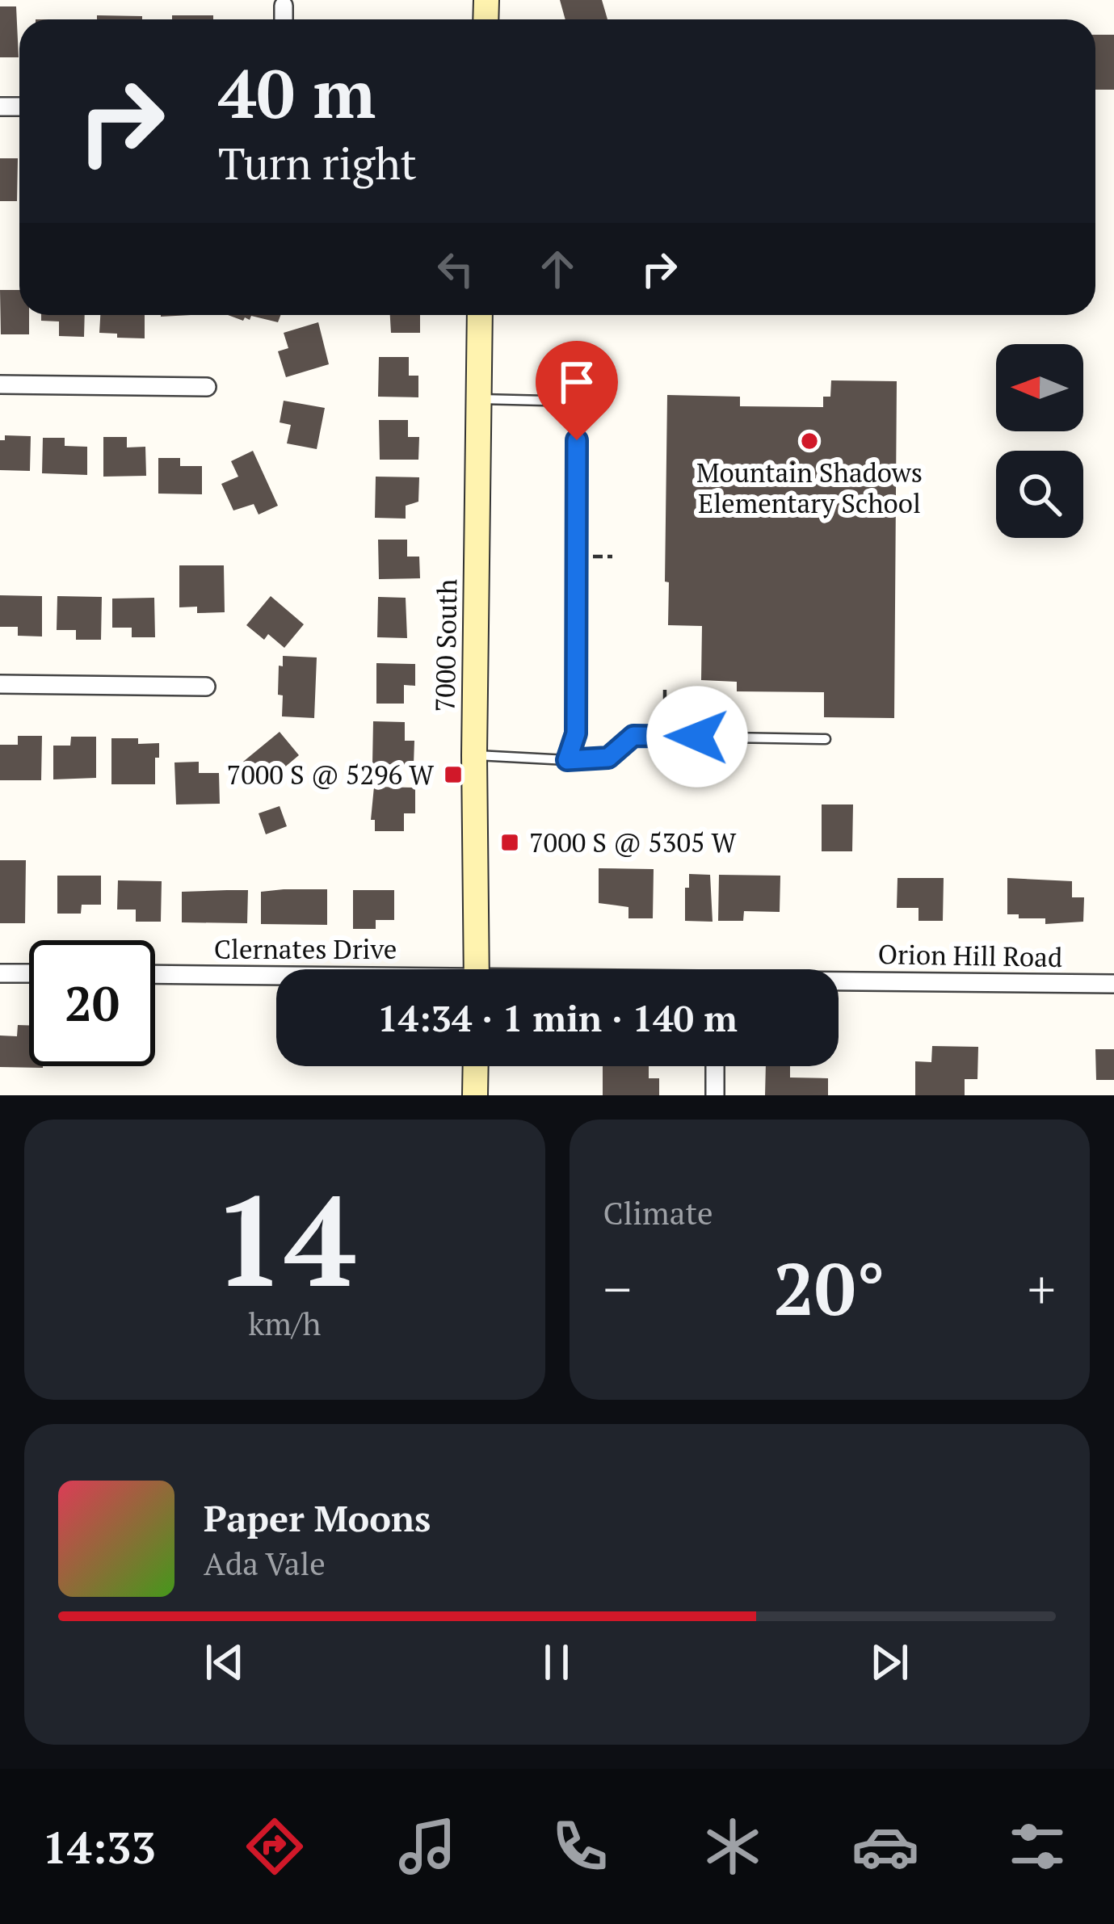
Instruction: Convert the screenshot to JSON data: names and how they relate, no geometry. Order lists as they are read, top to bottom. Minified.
{"streets":{"street":["7000 South","Clernates Drive","Orion Hill Road"]},"places":{"other":["Mountain Shadows Elementary School"],"transit":["7000 S @ 5296 W","7000 S @ 5305 W"]},"north":"left","page":{"turn":["40 m","Turn right"],"limit":"20","trip":"14:34 · 1 min · 140 m","tile":[["14","km/h"],"Climate"],"heat":["−","20°","+"],"song":["Paper Moons","Ada Vale"],"tabs":"14:33"}}
